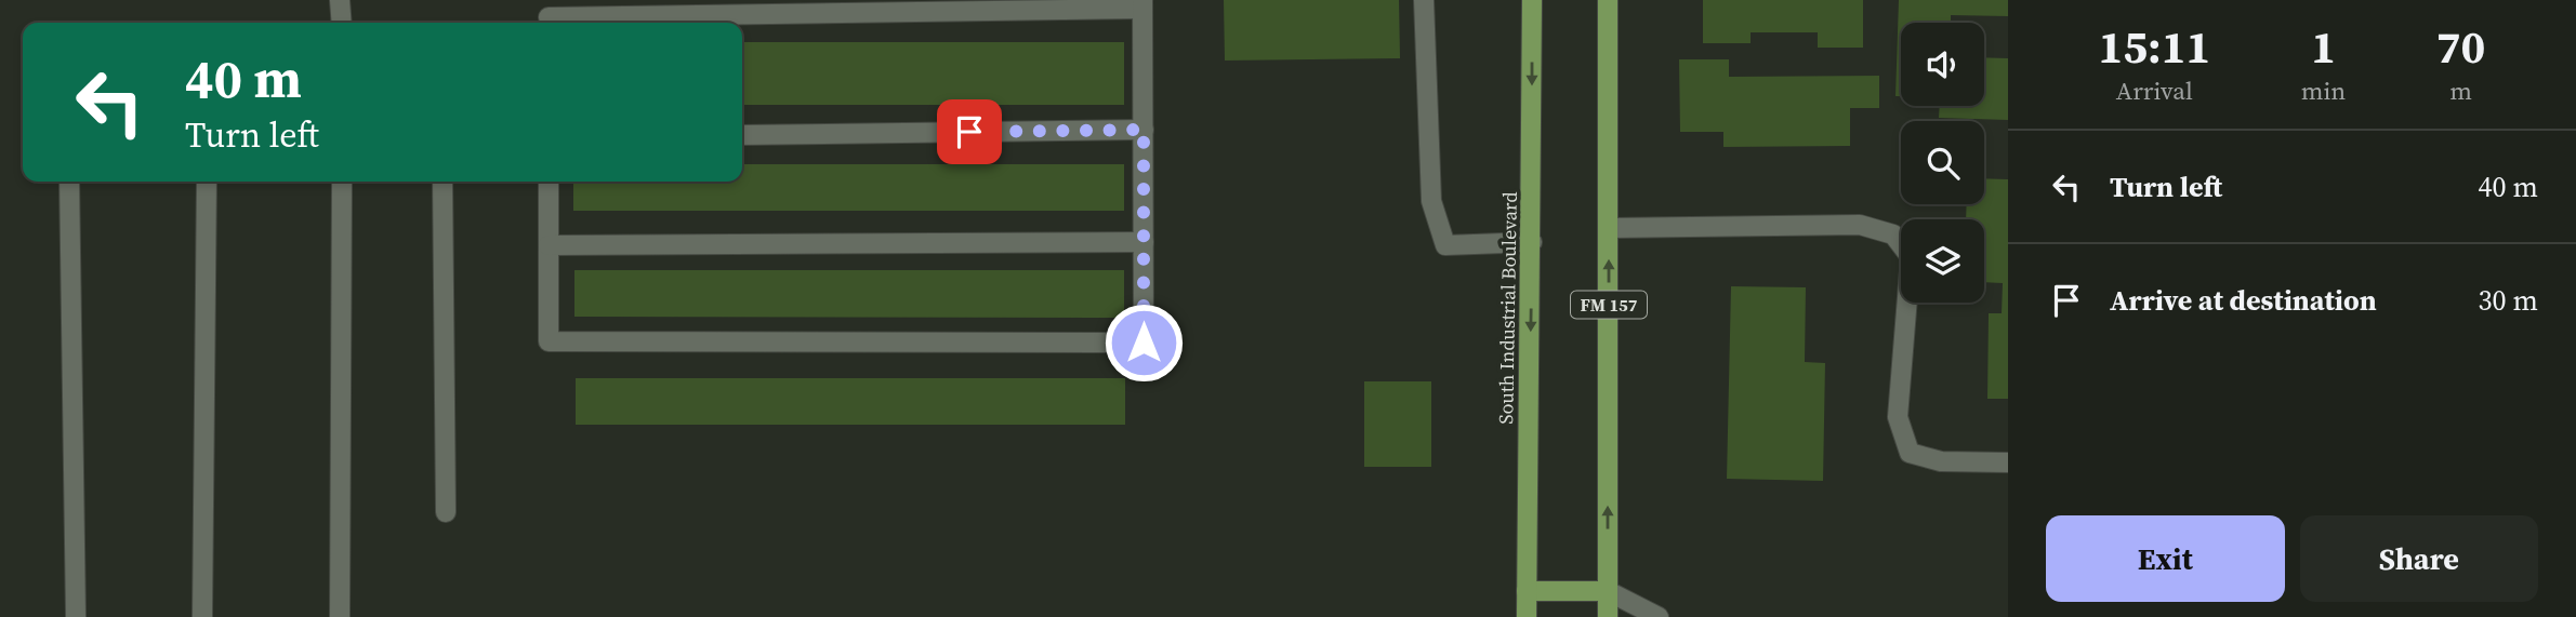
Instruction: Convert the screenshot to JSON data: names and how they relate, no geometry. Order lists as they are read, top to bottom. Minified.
{"streets":{"main road":["FM 157","South Industrial Boulevard"]},"page":{"eta":["15:11","Arrival","1","min","70","m"],"turn":["40 m","Turn left"],"list":[{"name":"Turn left","value":"40 m"},{"name":"Arrive at destination","value":"30 m"}],"buttons":["Exit","Share"]}}
